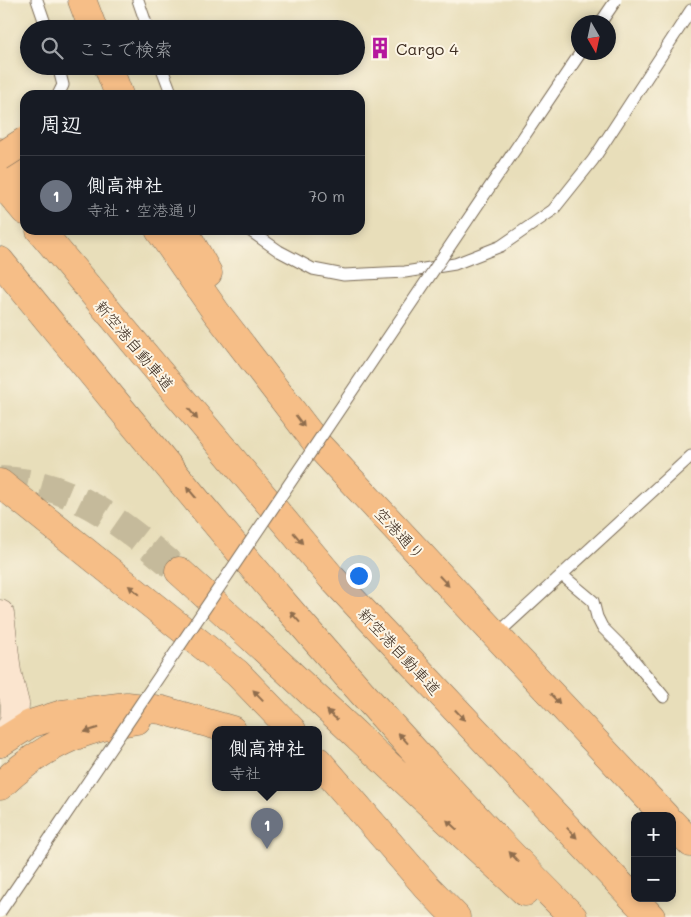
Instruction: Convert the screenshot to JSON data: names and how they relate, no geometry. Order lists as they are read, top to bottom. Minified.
{"streets":{"highway":["新空港自動車道","空港通り"]},"places":{"building":["Cargo 4"]},"north":"bottom","page":{"search":"ここで検索","heading":"周辺","list":[{"mark":"1","name":"側高神社","note":"寺社 · 空港通り","value":"70 m"}],"popup":["側高神社","寺社"],"pins":"1","map_buttons":["+","−"]}}
